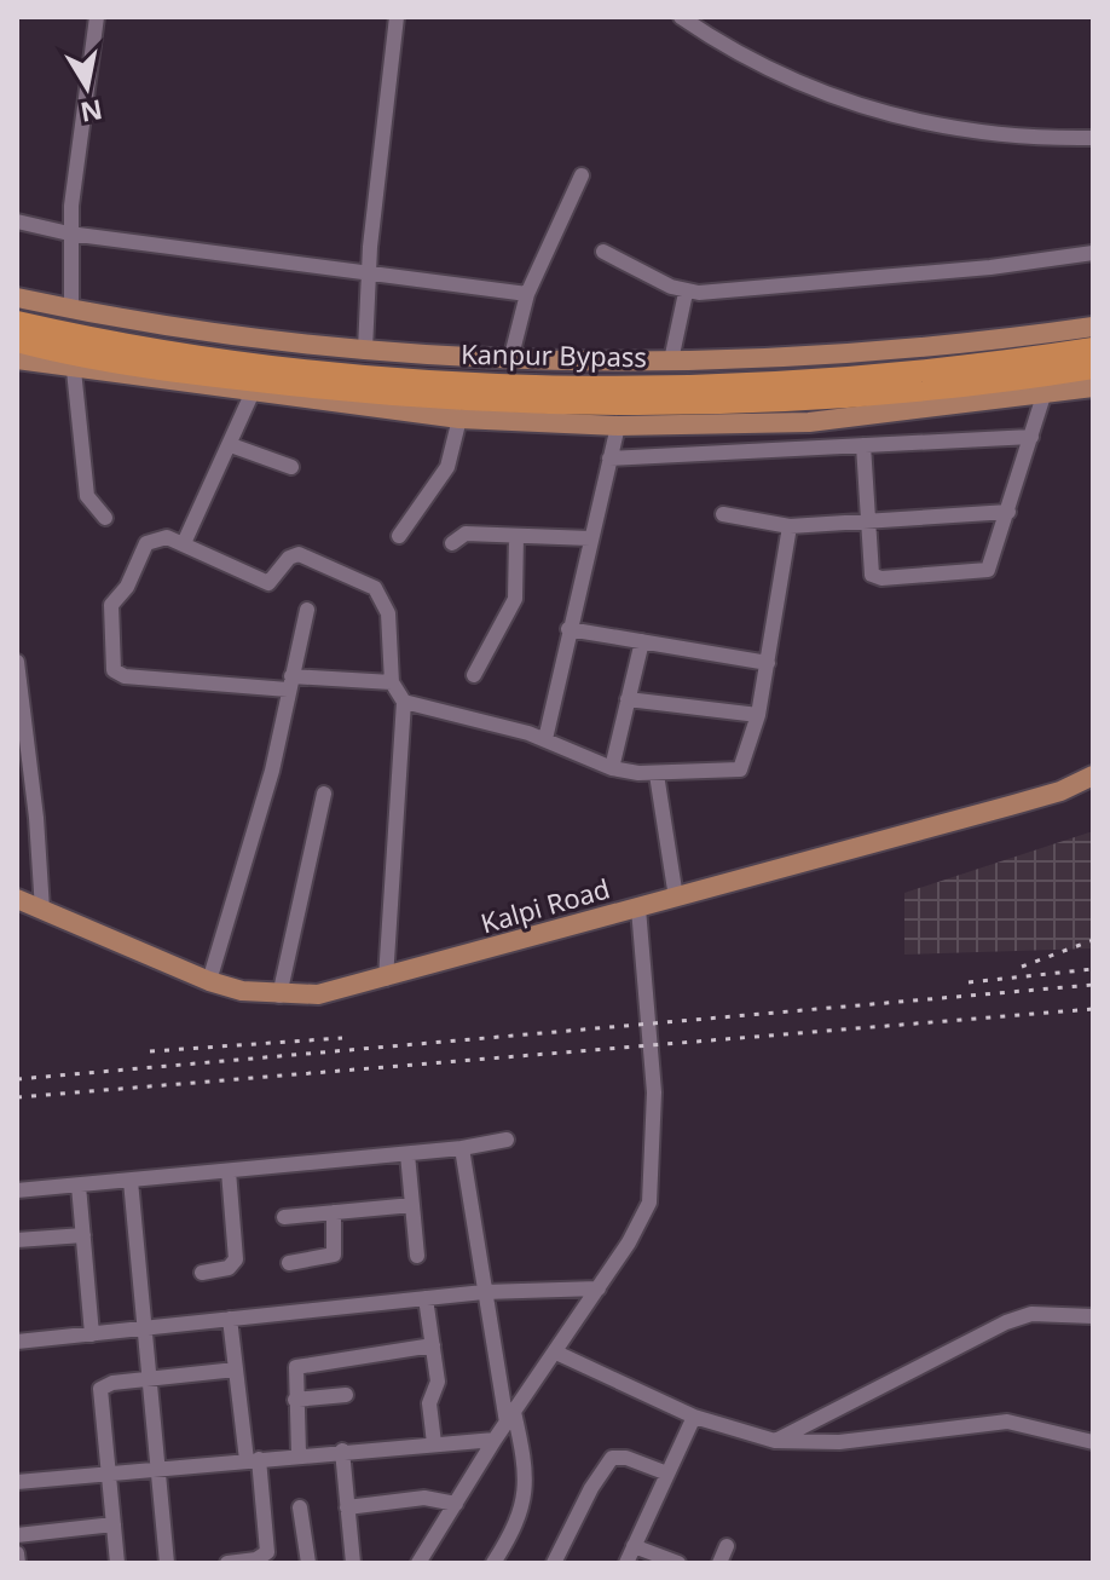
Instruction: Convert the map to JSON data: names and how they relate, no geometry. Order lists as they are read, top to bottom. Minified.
{"streets":{"highway":["Kanpur Bypass"],"main road":["Kalpi Road"]},"north":"bottom"}
